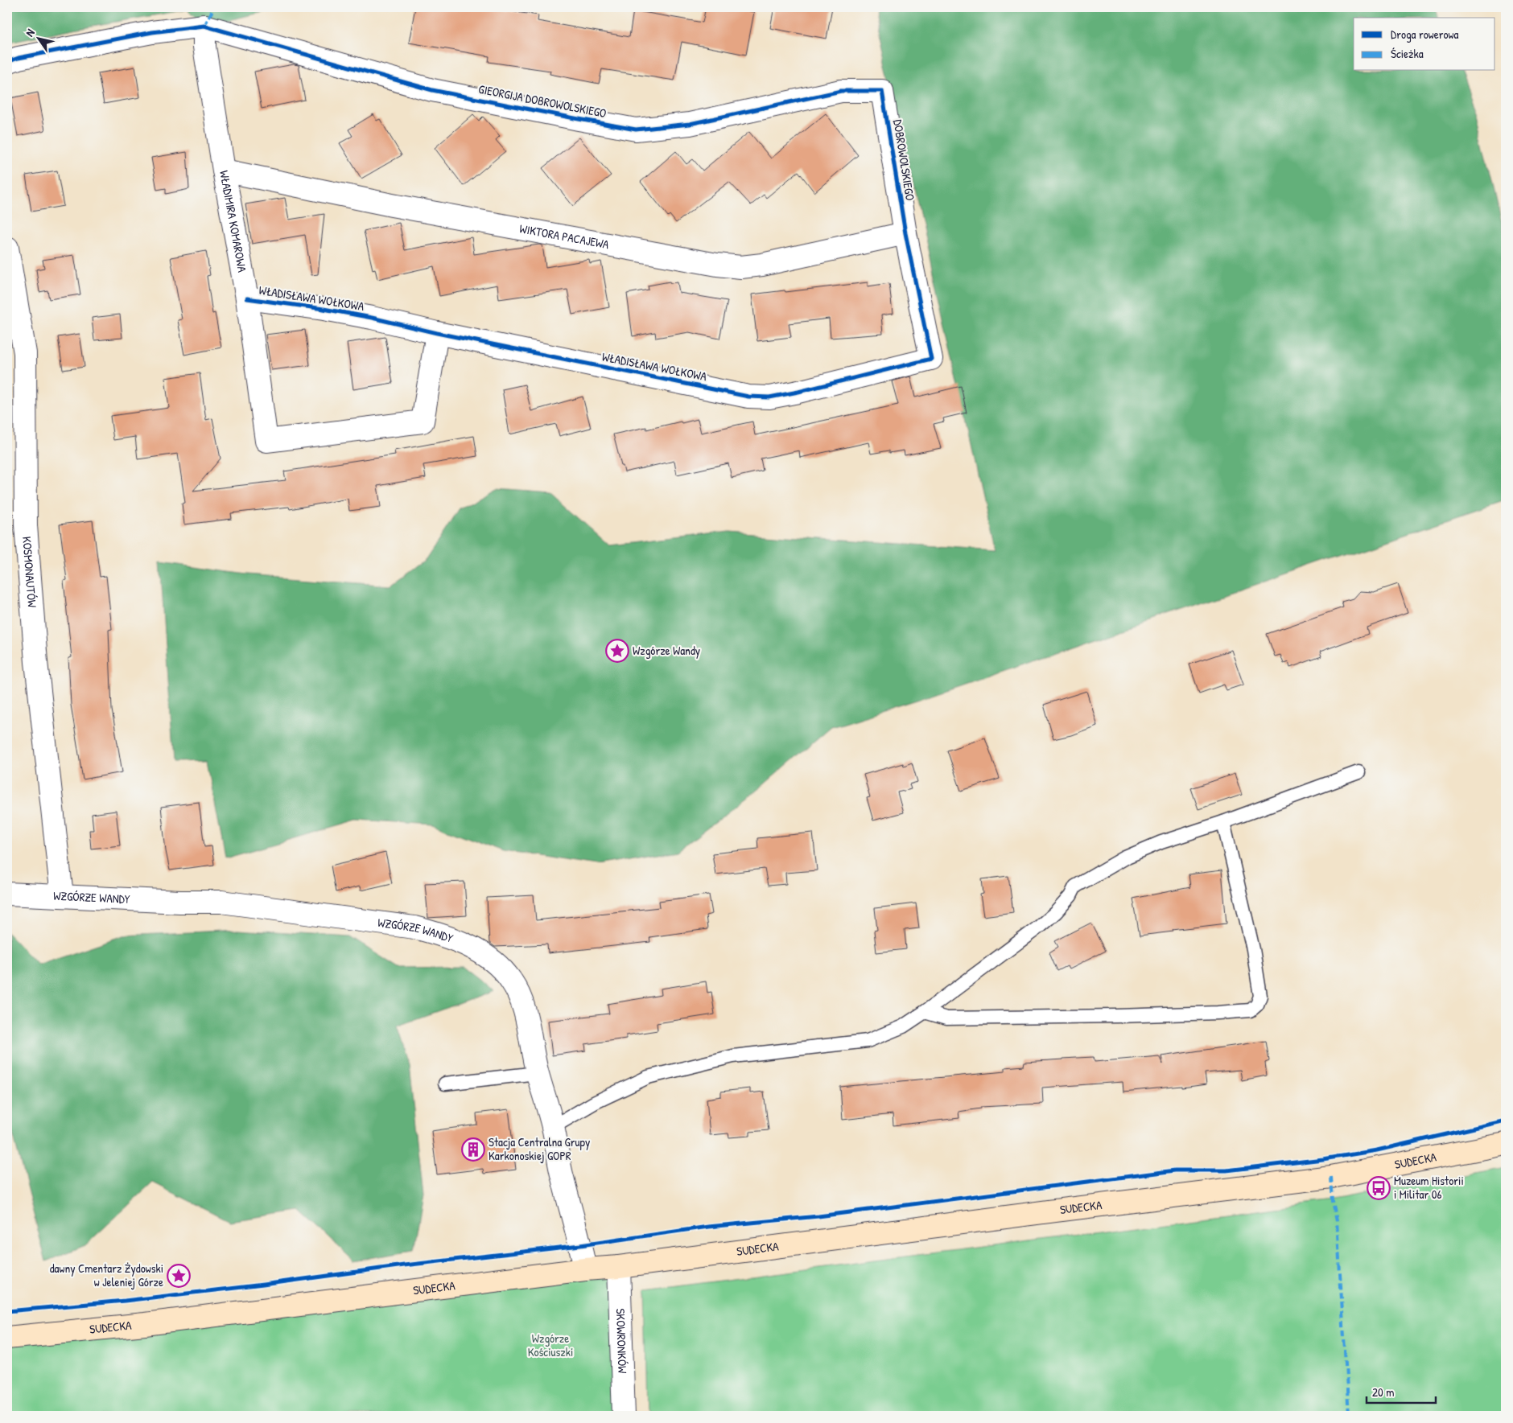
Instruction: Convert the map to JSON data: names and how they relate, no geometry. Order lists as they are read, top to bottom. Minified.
{"streets":{"street":["GIEORGIJA DOBROWOLSKIEGO","DOBROWOLSKIEGO","WŁADIMIRA KOMAROWA","WIKTORA PACAJEWA","WŁADISŁAWA WOŁKOWA","KOSMONAUTÓW","WZGÓRZE WANDY","SUDECKA","SKOWRONKÓW"]},"crossings":[["GIEORGIJA DOBROWOLSKIEGO","DOBROWOLSKIEGO"],["GIEORGIJA DOBROWOLSKIEGO","WŁADIMIRA KOMAROWA"],["DOBROWOLSKIEGO","WIKTORA PACAJEWA"],["DOBROWOLSKIEGO","WŁADISŁAWA WOŁKOWA"],["WŁADIMIRA KOMAROWA","WIKTORA PACAJEWA"],["WŁADIMIRA KOMAROWA","WŁADISŁAWA WOŁKOWA"],["WIKTORA PACAJEWA","WŁADISŁAWA WOŁKOWA"],["KOSMONAUTÓW","WZGÓRZE WANDY"],["WZGÓRZE WANDY","SUDECKA"],["SUDECKA","SKOWRONKÓW"]],"parks":["Wzgórze Kościuszki"],"places":{"place":["Wzgórze Wandy","dawny Cmentarz Żydowski w Jeleniej Górze"],"building":["Stacja Centralna Grupy Karkonoskiej GOPR"],"bus stop":["Muzeum Historii i Militar 06"]},"legend":["Droga rowerowa","Ścieżka"],"scale_bar":"20 m","north":"top left"}
